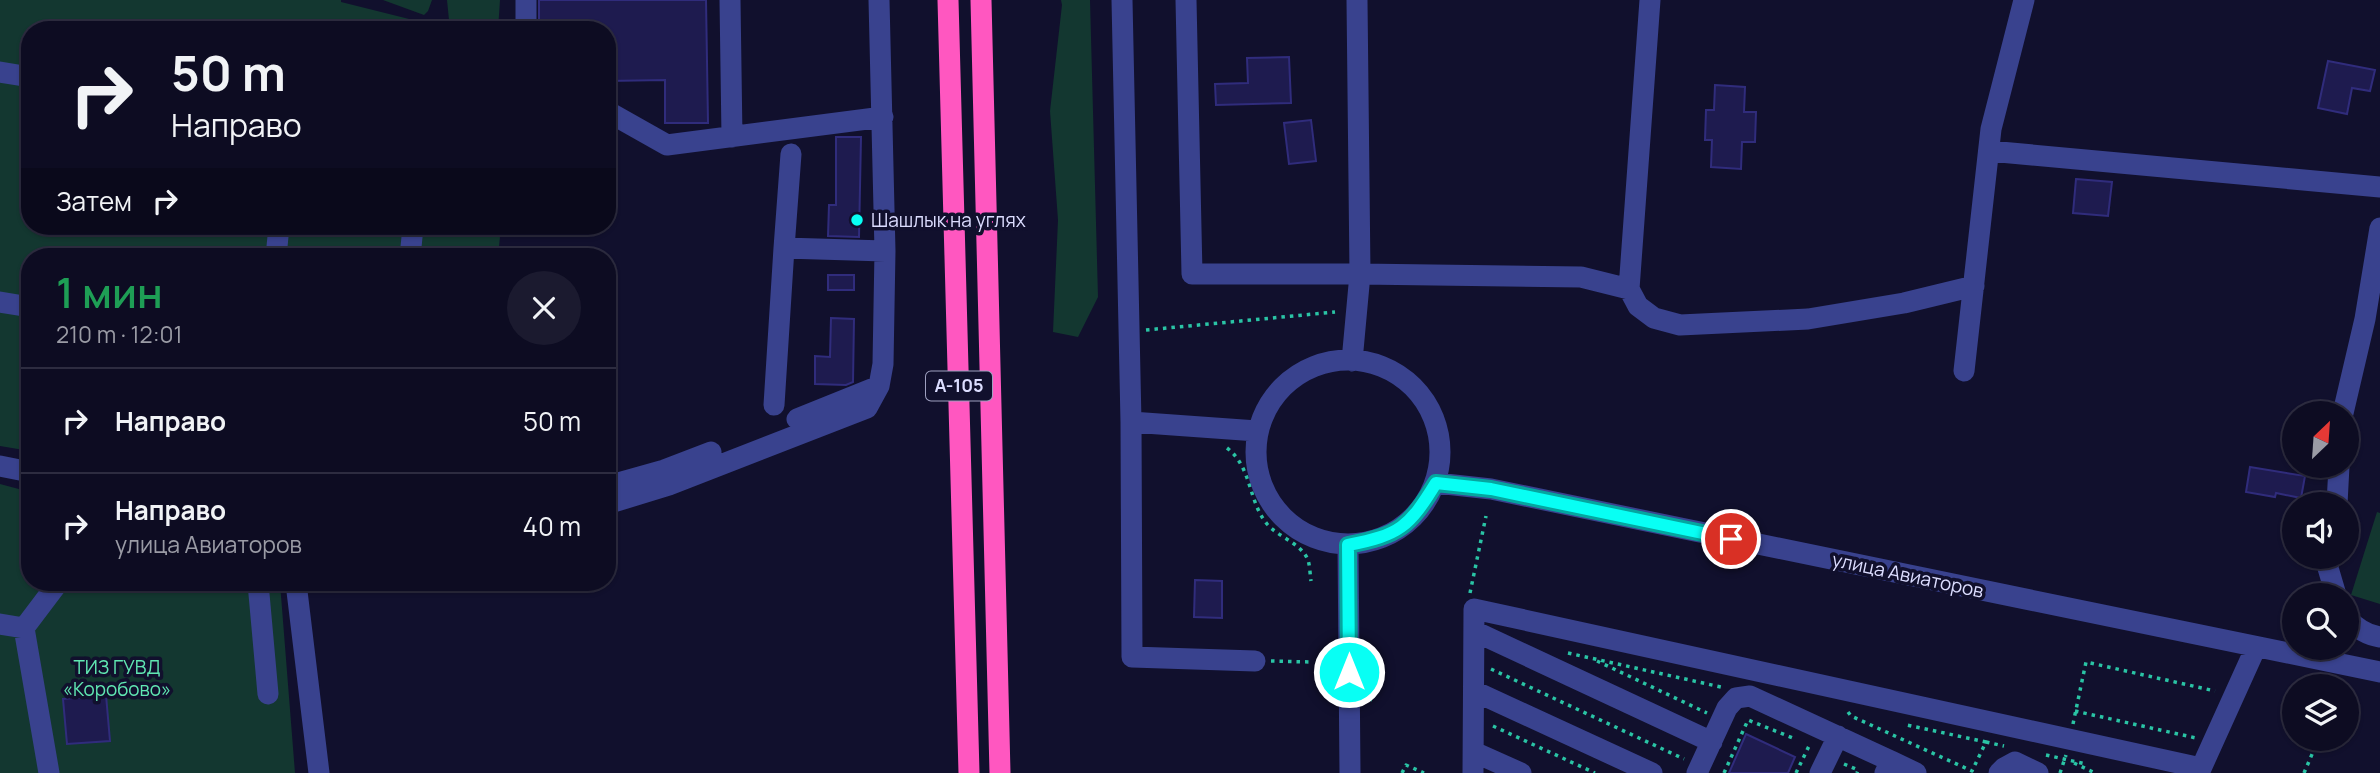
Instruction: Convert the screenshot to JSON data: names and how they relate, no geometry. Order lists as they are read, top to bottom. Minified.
{"streets":{"highway":["А-105"],"street":["улица Авиаторов"]},"parks":["ТИЗ ГУВД «Коробово»"],"places":["Шашлык на углях"],"north":"top right","page":{"turn":["50 m","Направо"],"then":"Затем","heading":["1 мин","210 m · 12:01"],"list":[{"name":"Направо","value":"50 m"},{"name":"Направо","note":"улица Авиаторов","value":"40 m"}]}}
